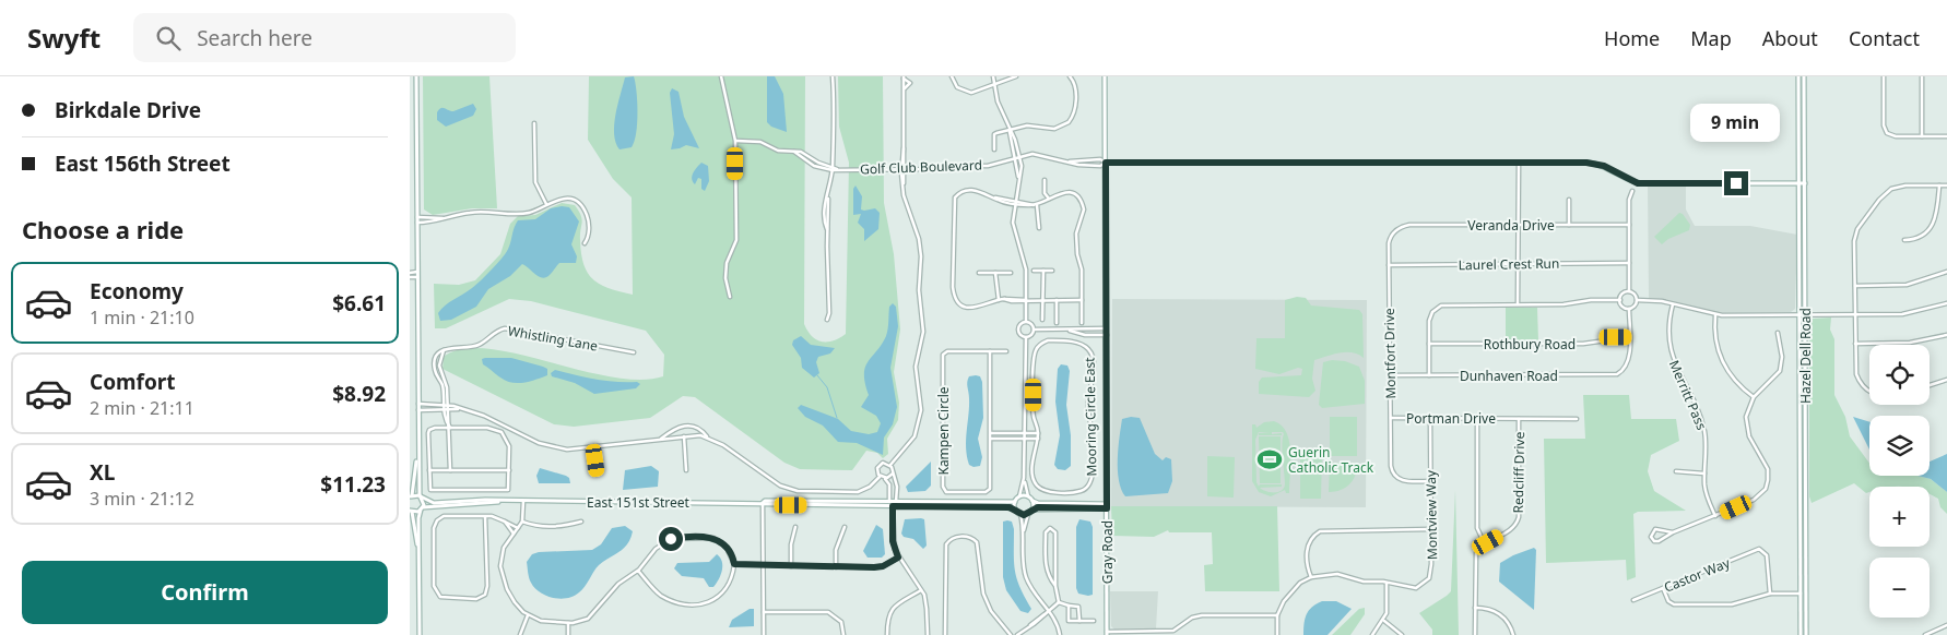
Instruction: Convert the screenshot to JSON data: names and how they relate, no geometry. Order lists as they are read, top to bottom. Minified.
{"streets":{"street":["Golf Club Boulevard","Veranda Drive","Laurel Crest Run","Whistling Lane","Rothbury Road","Montfort Drive","Hazel Dell Road","Dunhaven Road","Merritt Pass","Mooring Circle East","Portman Drive","Kampen Circle","Redcliff Drive","East 151st Street","Montview Way","Gray Road","Castor Way"]},"crossings":[["Golf Club Boulevard","Gray Road"],["Veranda Drive","Montfort Drive"],["Laurel Crest Run","Montfort Drive"],["Rothbury Road","Dunhaven Road"],["Montfort Drive","Dunhaven Road"],["Montfort Drive","Portman Drive"],["Montfort Drive","Montview Way"],["Portman Drive","Redcliff Drive"],["Portman Drive","Montview Way"]],"places":{"sports":["Guerin Catholic Track"]},"page":{"header":"Swyft","search":"Search here","nav":["Home","Map","About","Contact"],"banner":["Birkdale Drive","East 156th Street"],"bubble":"9 min","heading":"Choose a ride","list":[{"name":"Economy","note":"1 min · 21:10","value":"$6.61"},{"name":"Comfort","note":"2 min · 21:11","value":"$8.92"},{"name":"XL","note":"3 min · 21:12","value":"$11.23"}],"map_buttons":["+","−"],"buttons":"Confirm"}}
